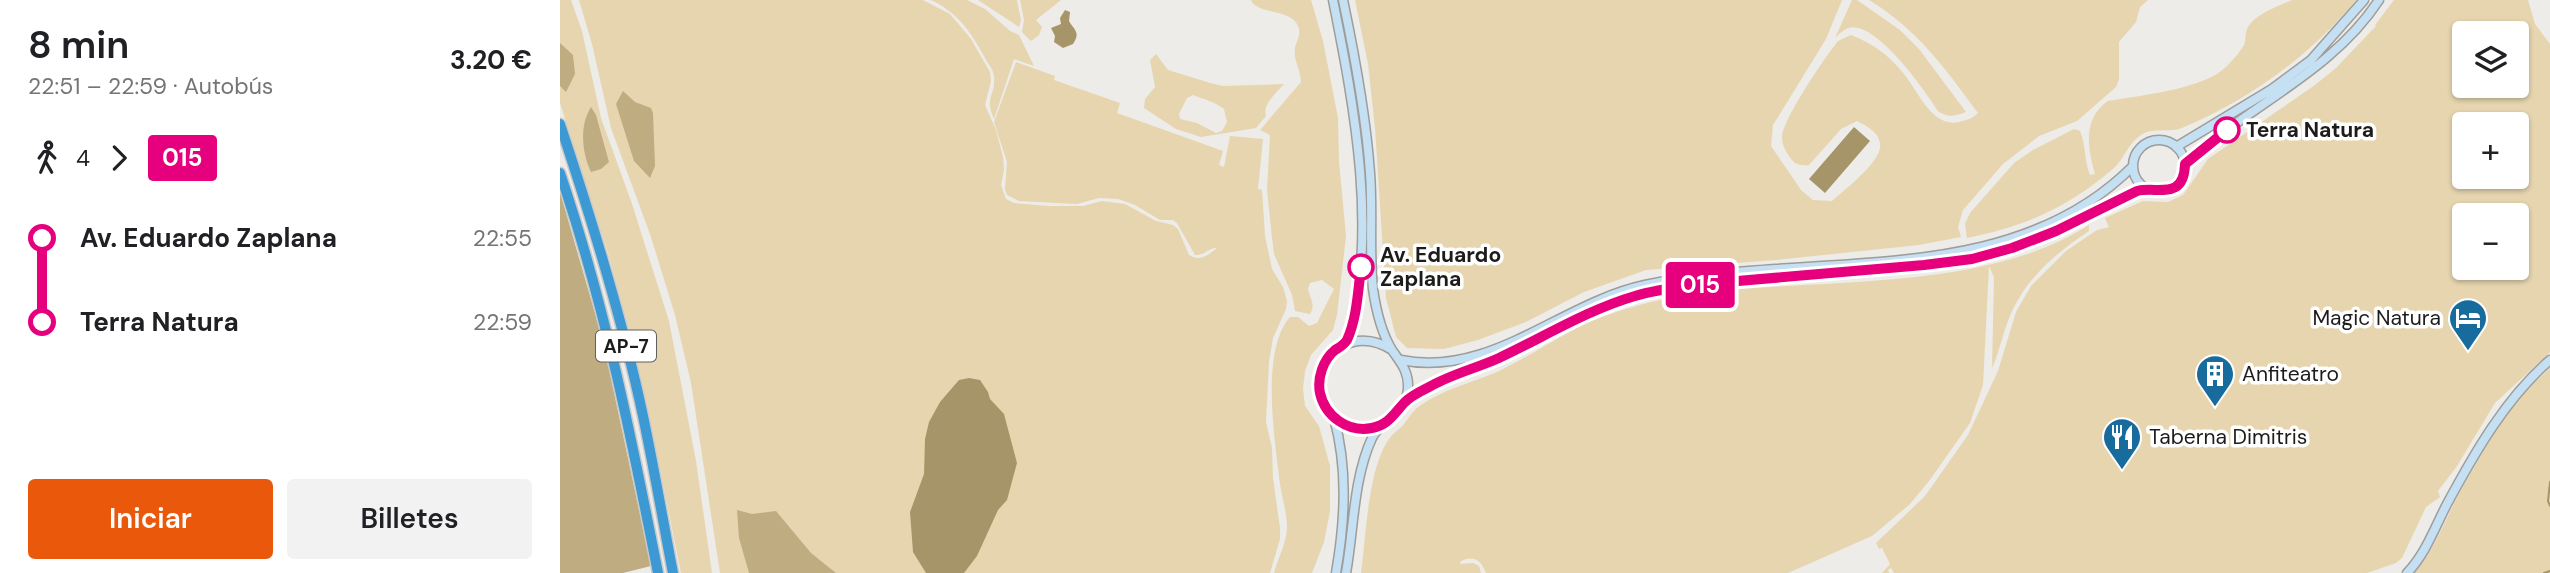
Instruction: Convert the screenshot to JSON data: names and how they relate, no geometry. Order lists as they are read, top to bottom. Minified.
{"streets":{"highway":["AP-7"]},"places":{"other":["Terra Natura","Av. Eduardo Zaplana"],"hotel":["Magic Natura"],"building":["Anfiteatro"],"restaurant":["Taberna Dimitris"]},"lines":["bus line 015"],"page":{"heading":["8 min","22:51 – 22:59 · Autobús","3.20 €"],"on_map":"015","map_buttons":["+","−"],"legs":["4","015"],"list":[{"name":"Av. Eduardo Zaplana","value":"22:55"},{"name":"Terra Natura","value":"22:59"}],"buttons":["Iniciar","Billetes"]}}
